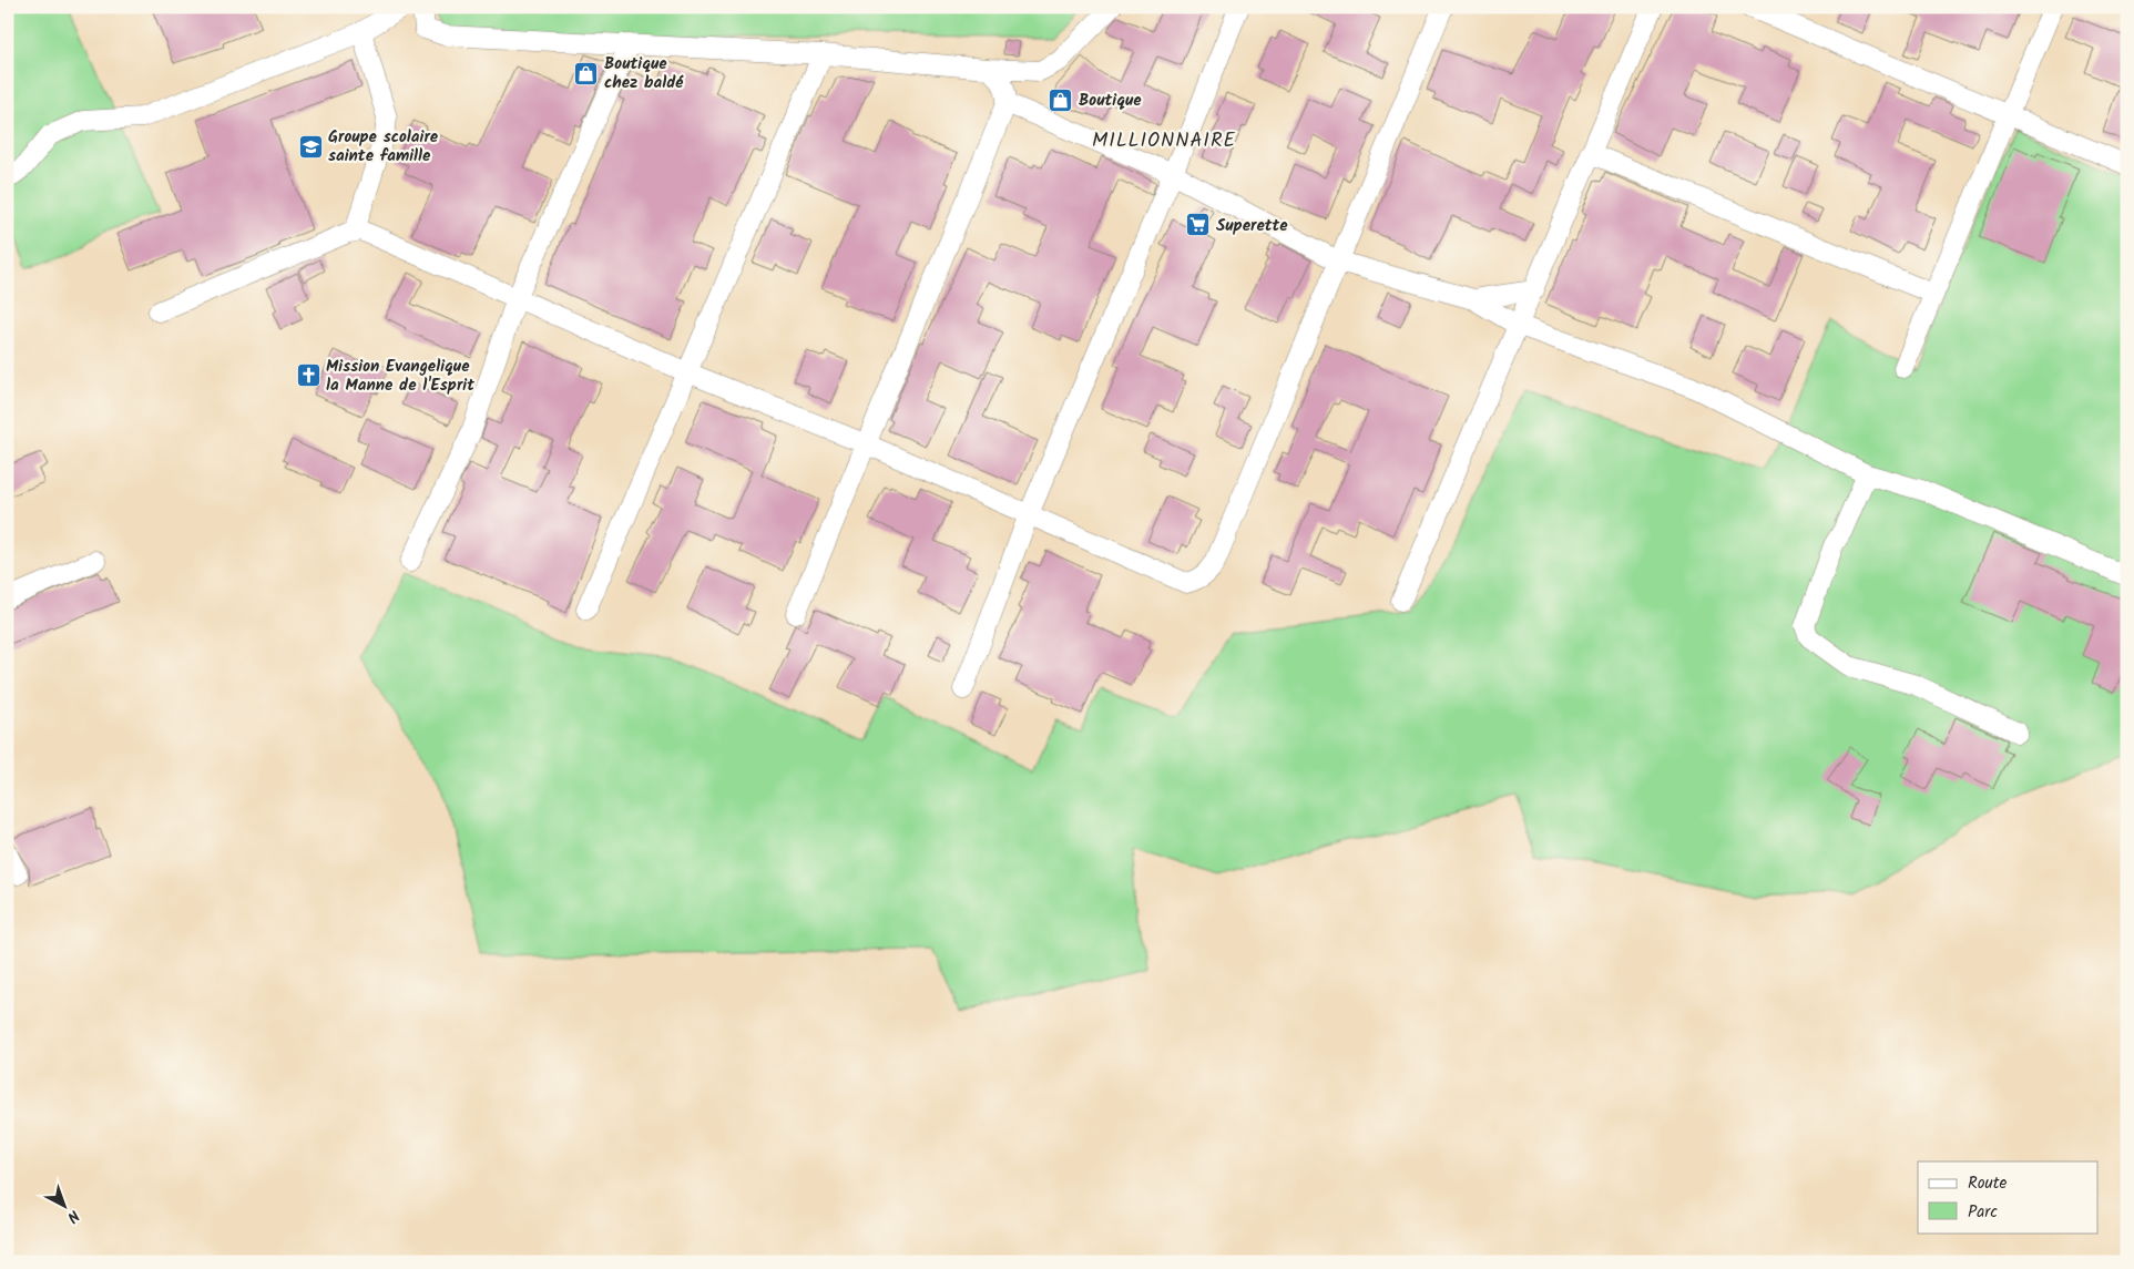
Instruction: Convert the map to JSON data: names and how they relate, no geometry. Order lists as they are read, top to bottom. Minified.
{"districts":["MILLIONNAIRE"],"places":{"shop":["Boutique chez baldé","Boutique"],"school or university":["Groupe scolaire sainte famille"],"supermarket":["Superette"],"church":["Mission Evangelique la Manne de l'Esprit"]},"legend":["Route","Parc"],"north":"bottom right"}
